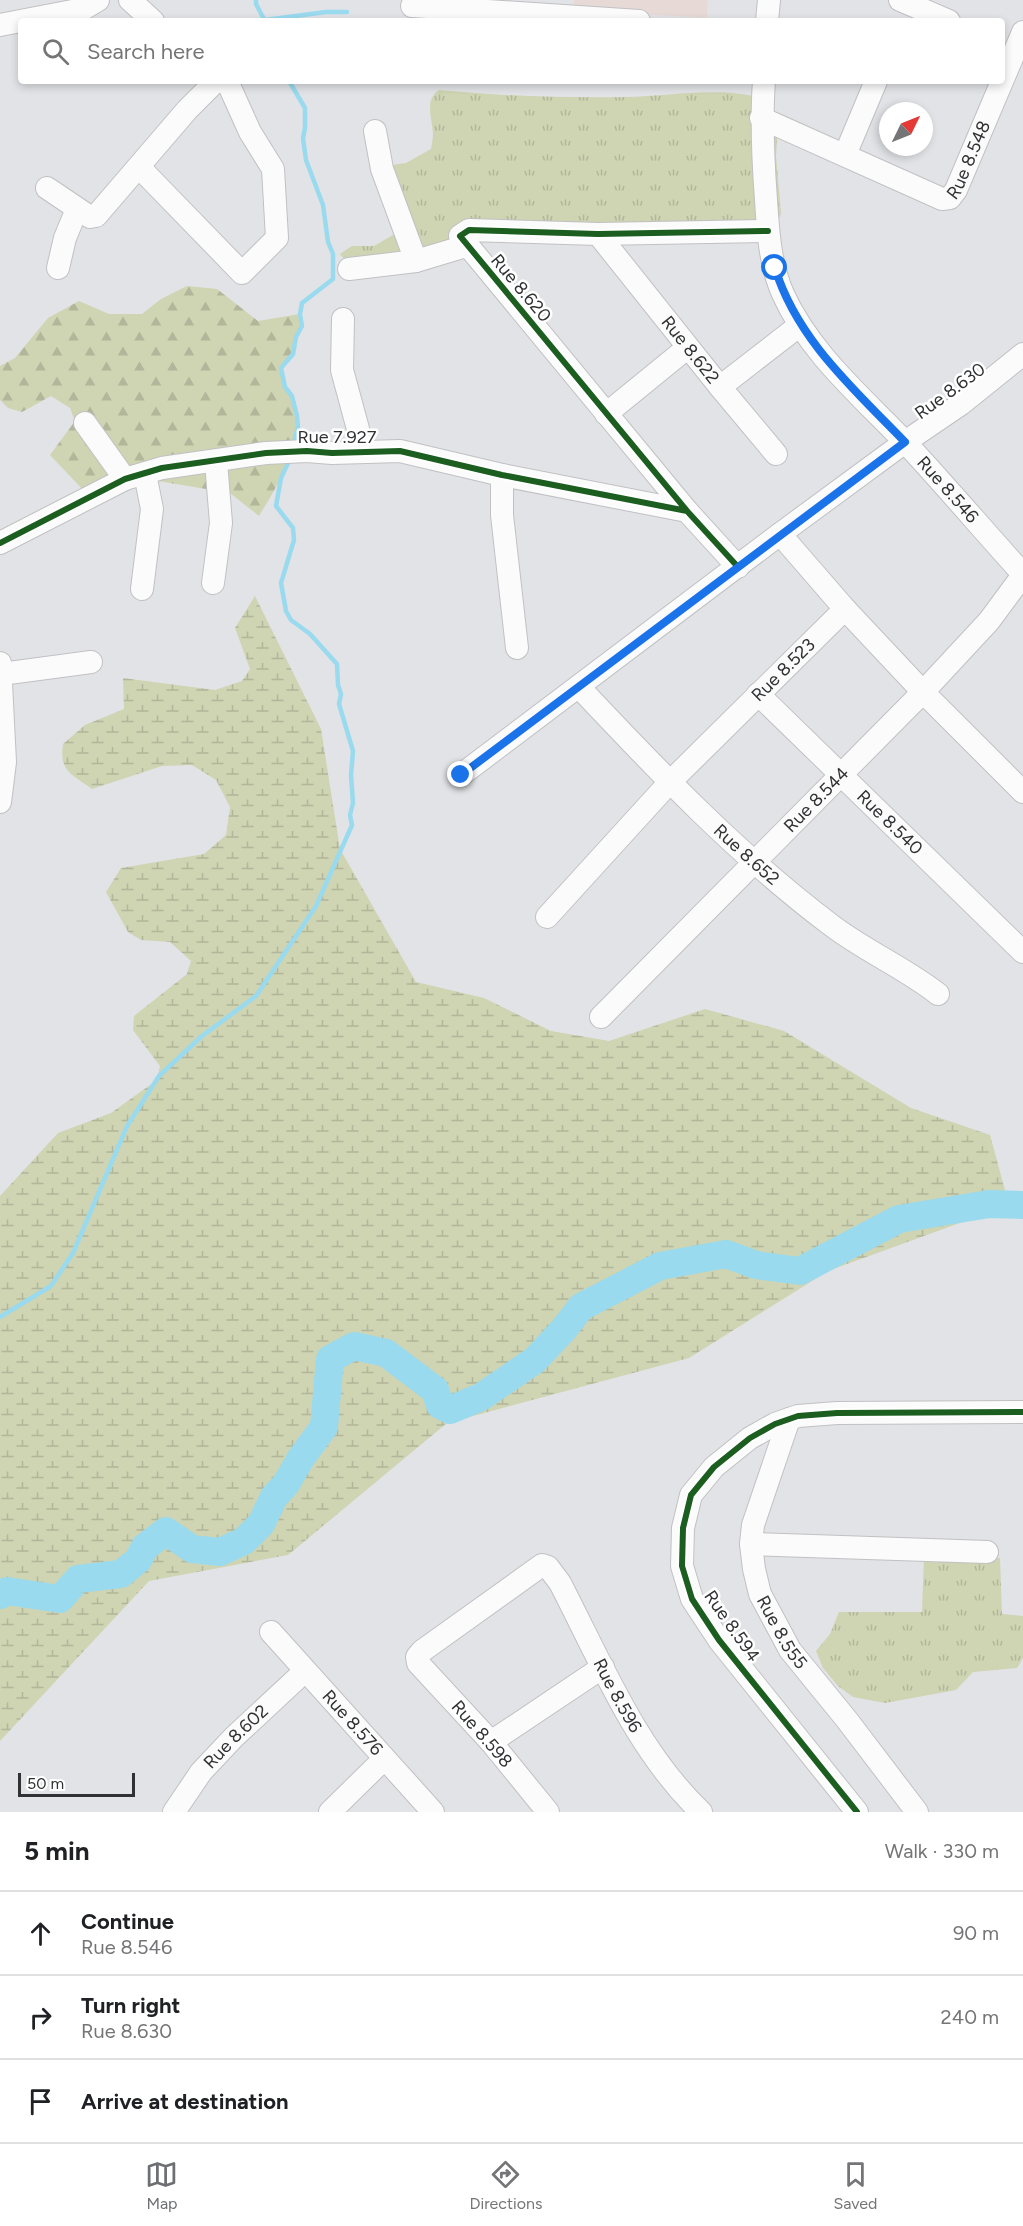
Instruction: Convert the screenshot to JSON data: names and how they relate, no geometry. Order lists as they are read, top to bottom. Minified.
{"streets":{"street":["Rue 8.548","Rue 8.620","Rue 8.622","Rue 8.630","Rue 7.927","Rue 8.546","Rue 8.523","Rue 8.544","Rue 8.540","Rue 8.652","Rue 8.594","Rue 8.555","Rue 8.596","Rue 8.576","Rue 8.598","Rue 8.602"]},"crossings":[["Rue 8.548","Rue 8.546"],["Rue 8.620","Rue 8.622"],["Rue 8.620","Rue 8.630"],["Rue 8.620","Rue 7.927"],["Rue 8.620","Rue 8.546"],["Rue 8.622","Rue 8.546"],["Rue 8.630","Rue 8.546"],["Rue 8.630","Rue 8.652"],["Rue 8.546","Rue 8.544"],["Rue 8.523","Rue 8.540"],["Rue 8.523","Rue 8.652"],["Rue 8.544","Rue 8.540"],["Rue 8.544","Rue 8.652"],["Rue 8.594","Rue 8.555"],["Rue 8.596","Rue 8.598"],["Rue 8.576","Rue 8.602"]],"scale_bar":"50 m","north":"top right","page":{"search":"Search here","scale":"50 m","heading":["5 min","Walk · 330 m"],"list":[["Continue","Rue 8.546","90 m"],["Turn right","Rue 8.630","240 m"],"Arrive at destination"],"nav":["Map","Directions","Saved"]}}
